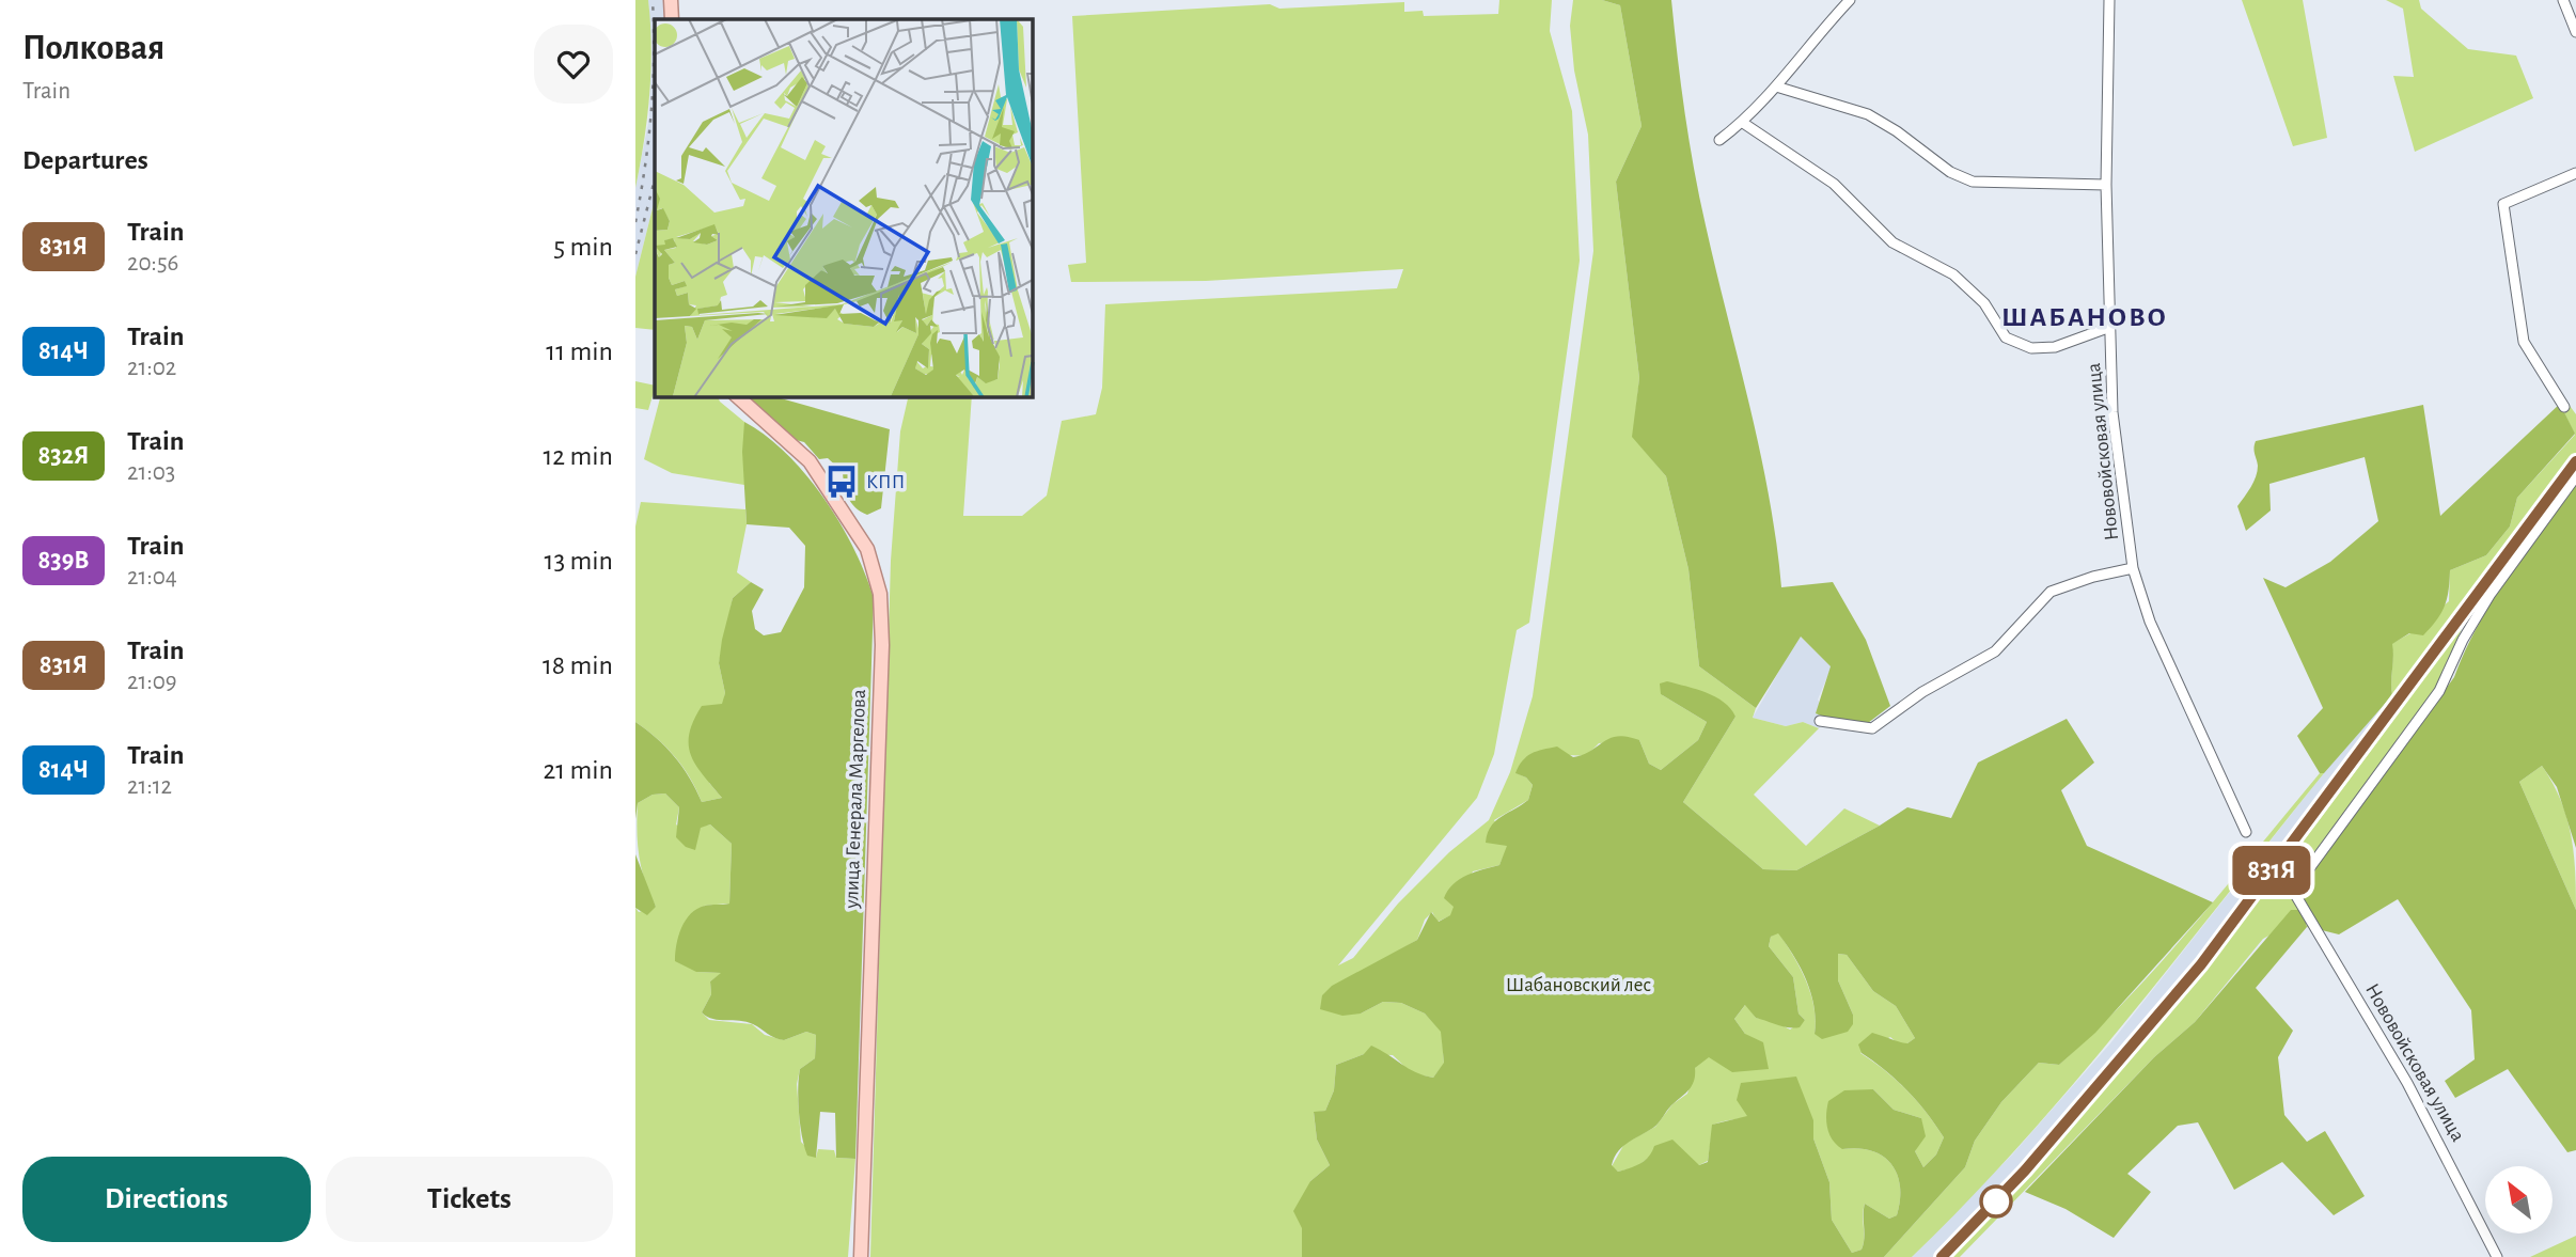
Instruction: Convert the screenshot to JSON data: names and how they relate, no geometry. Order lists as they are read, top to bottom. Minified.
{"streets":{"main road":["улица Генерала Маргелова"],"street":["Нововойсковая улица"]},"districts":["ШАБАНОВО"],"parks":["Шабановский лес"],"places":{"bus stop":["КПП"]},"north":"top left","page":{"heading":[["Полковая","Train"],"Departures"],"on_map":"831Я","list":[{"mark":"831Я","name":"Train","note":"20:56","value":"5 min"},{"mark":"814Ч","name":"Train","note":"21:02","value":"11 min"},{"mark":"832Я","name":"Train","note":"21:03","value":"12 min"},{"mark":"839В","name":"Train","note":"21:04","value":"13 min"},{"mark":"831Я","name":"Train","note":"21:09","value":"18 min"},{"mark":"814Ч","name":"Train","note":"21:12","value":"21 min"}],"buttons":["Directions","Tickets"]}}
